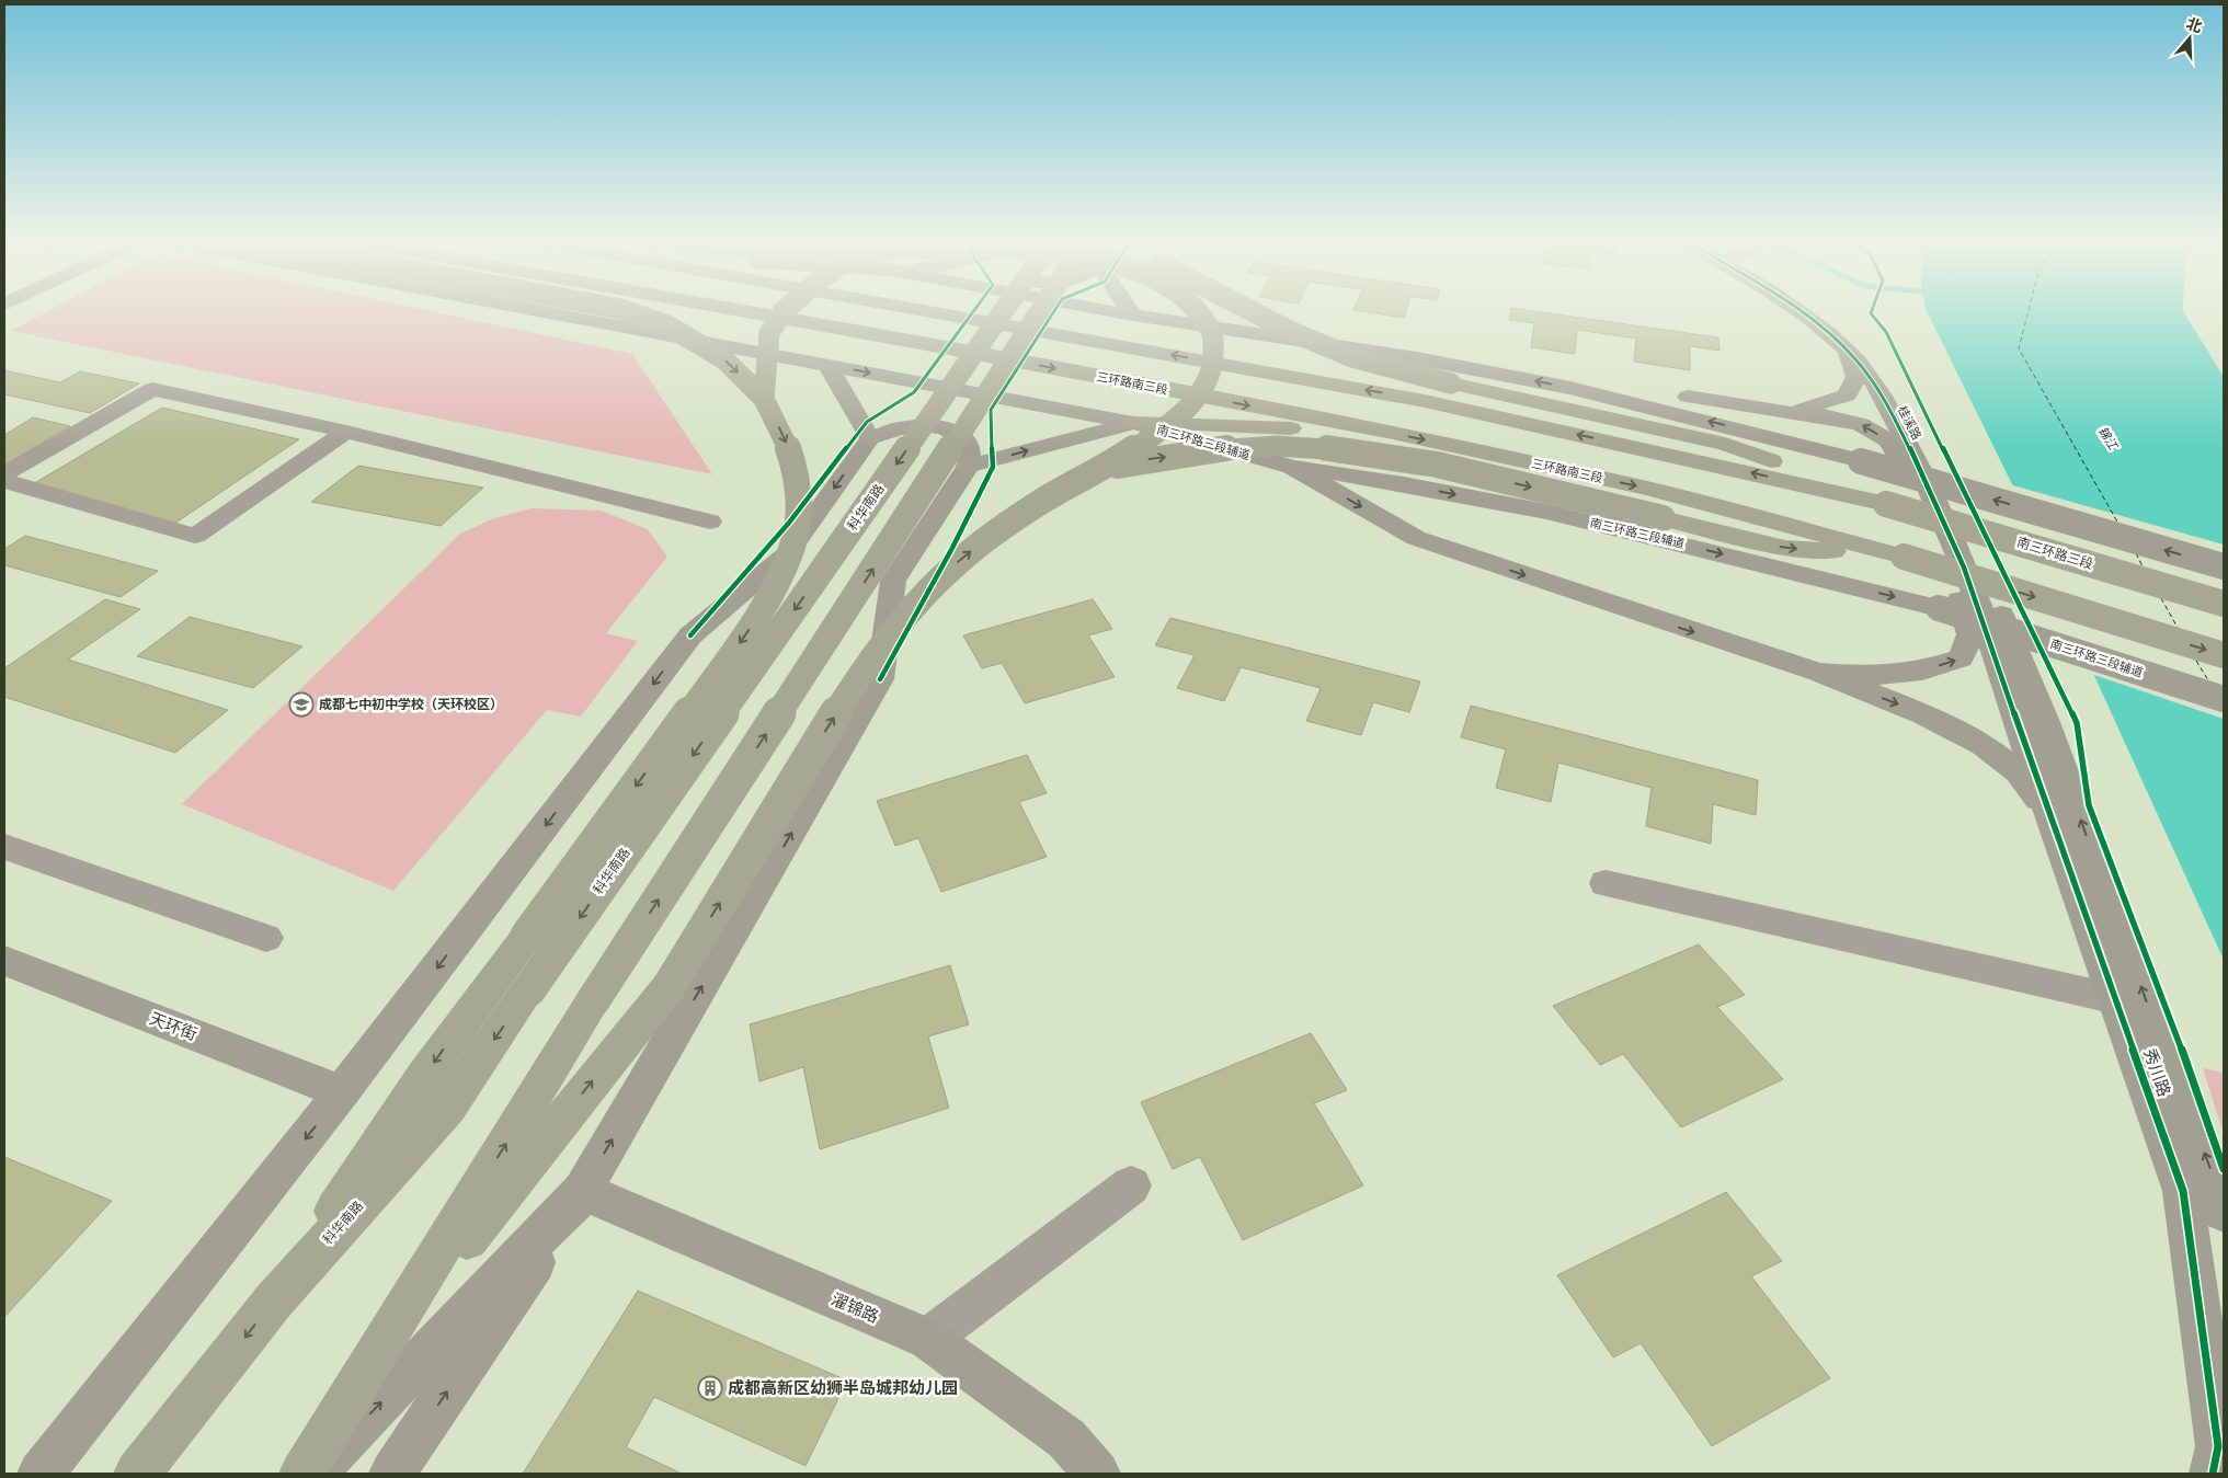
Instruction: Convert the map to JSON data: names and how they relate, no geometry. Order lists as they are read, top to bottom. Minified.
{"streets":{"highway":["三环路南三段","科华南路","南三环路三段"],"main road":["桂溪路","南三环路三段辅道","天环街","秀川路","濯锦路"]},"crossings":[["桂溪路","秀川路"]],"water":["锦江"],"places":{"school or university":["成都七中初中学校（天环校区）"],"building":["成都高新区幼狮半岛城邦幼儿园"]},"north":"top"}
